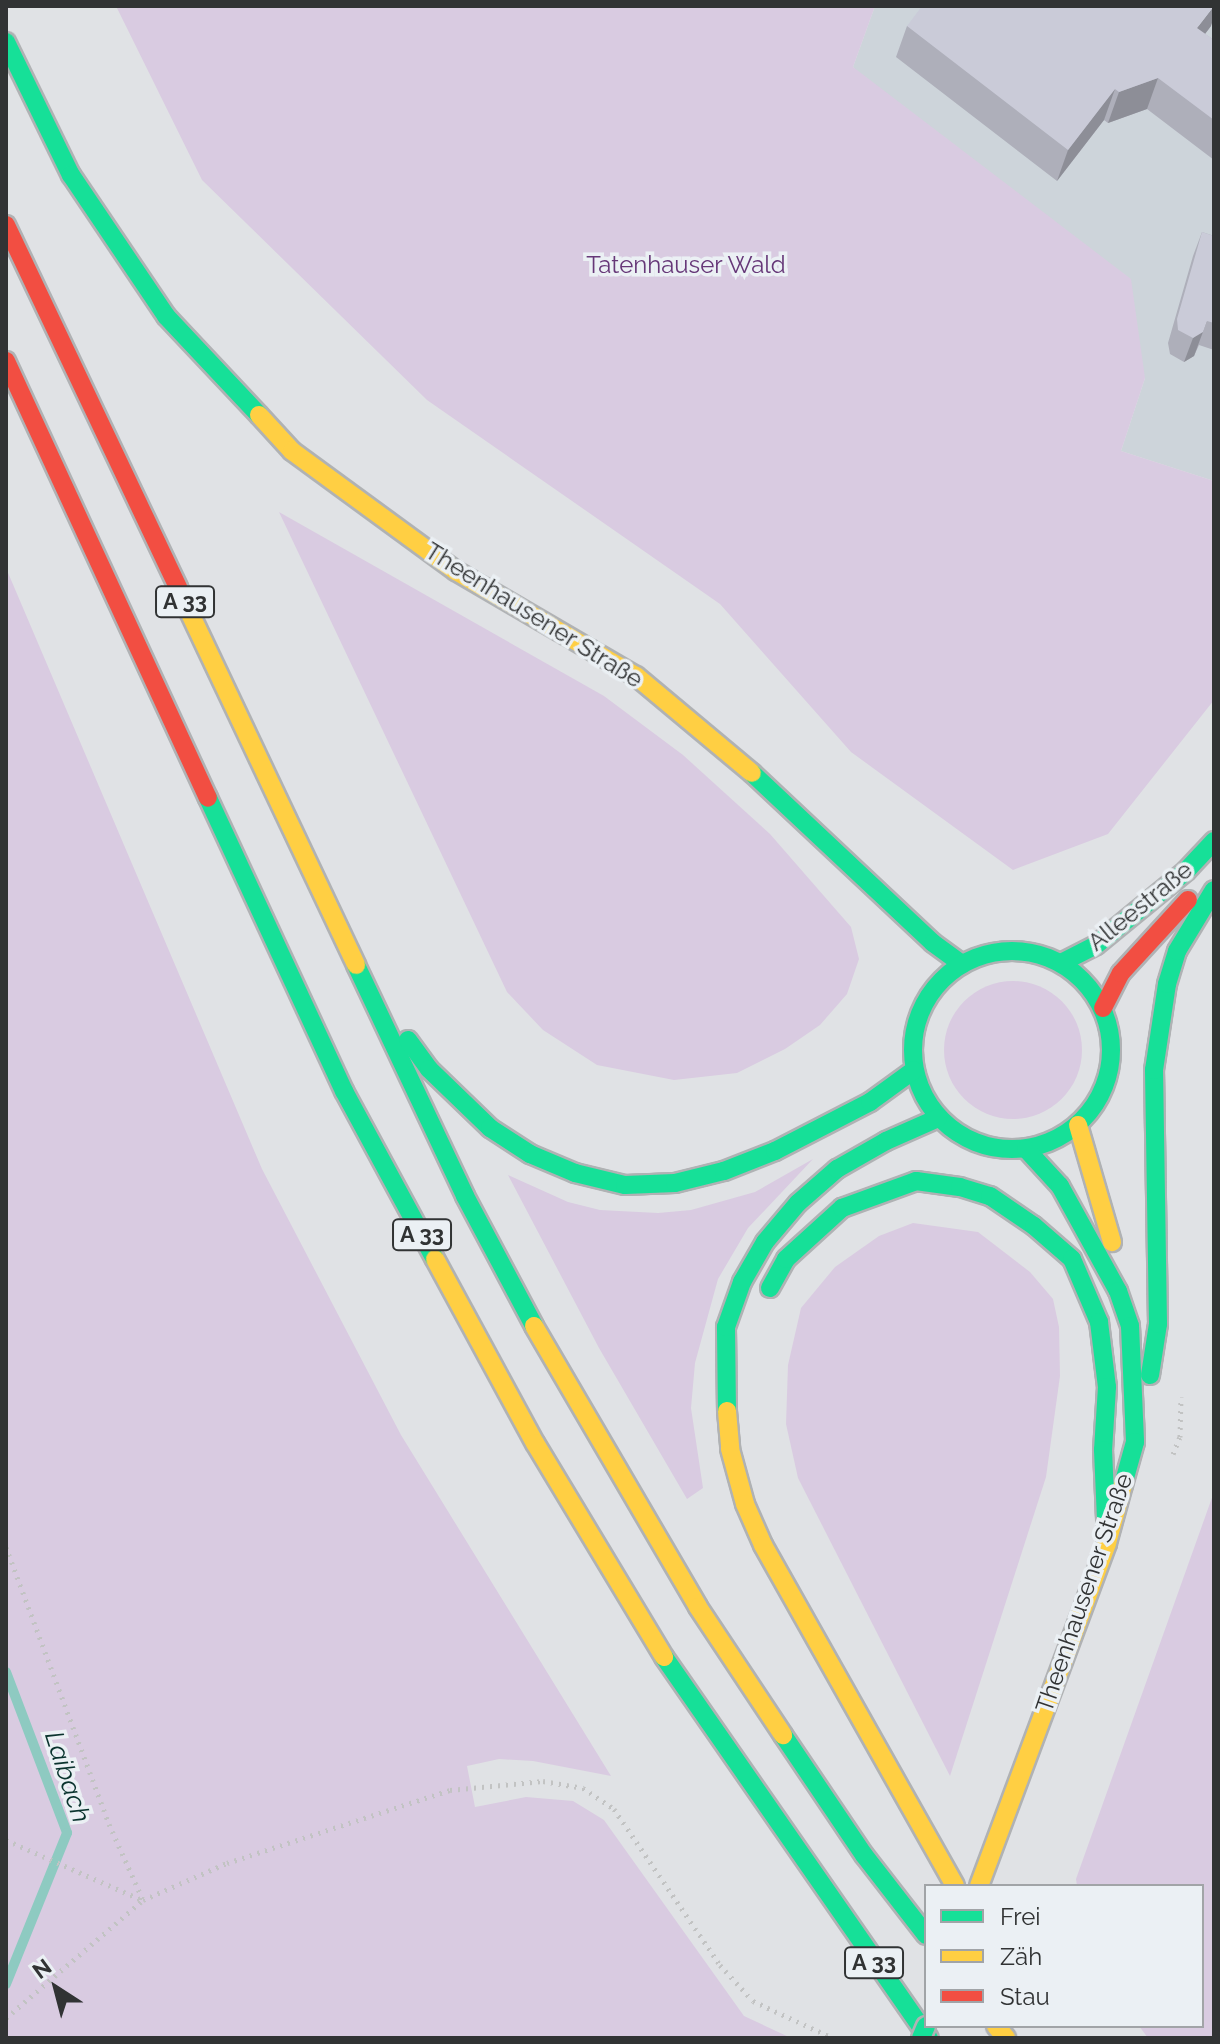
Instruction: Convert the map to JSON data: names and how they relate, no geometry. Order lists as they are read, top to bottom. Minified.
{"streets":{"main road":["A 33","Theenhausener Straße","Alleestraße"]},"crossings":[["Theenhausener Straße","Alleestraße"]],"water":["Laibach"],"parks":["Tatenhauser Wald"],"legend":["Frei","Zäh","Stau"],"north":"top left"}
